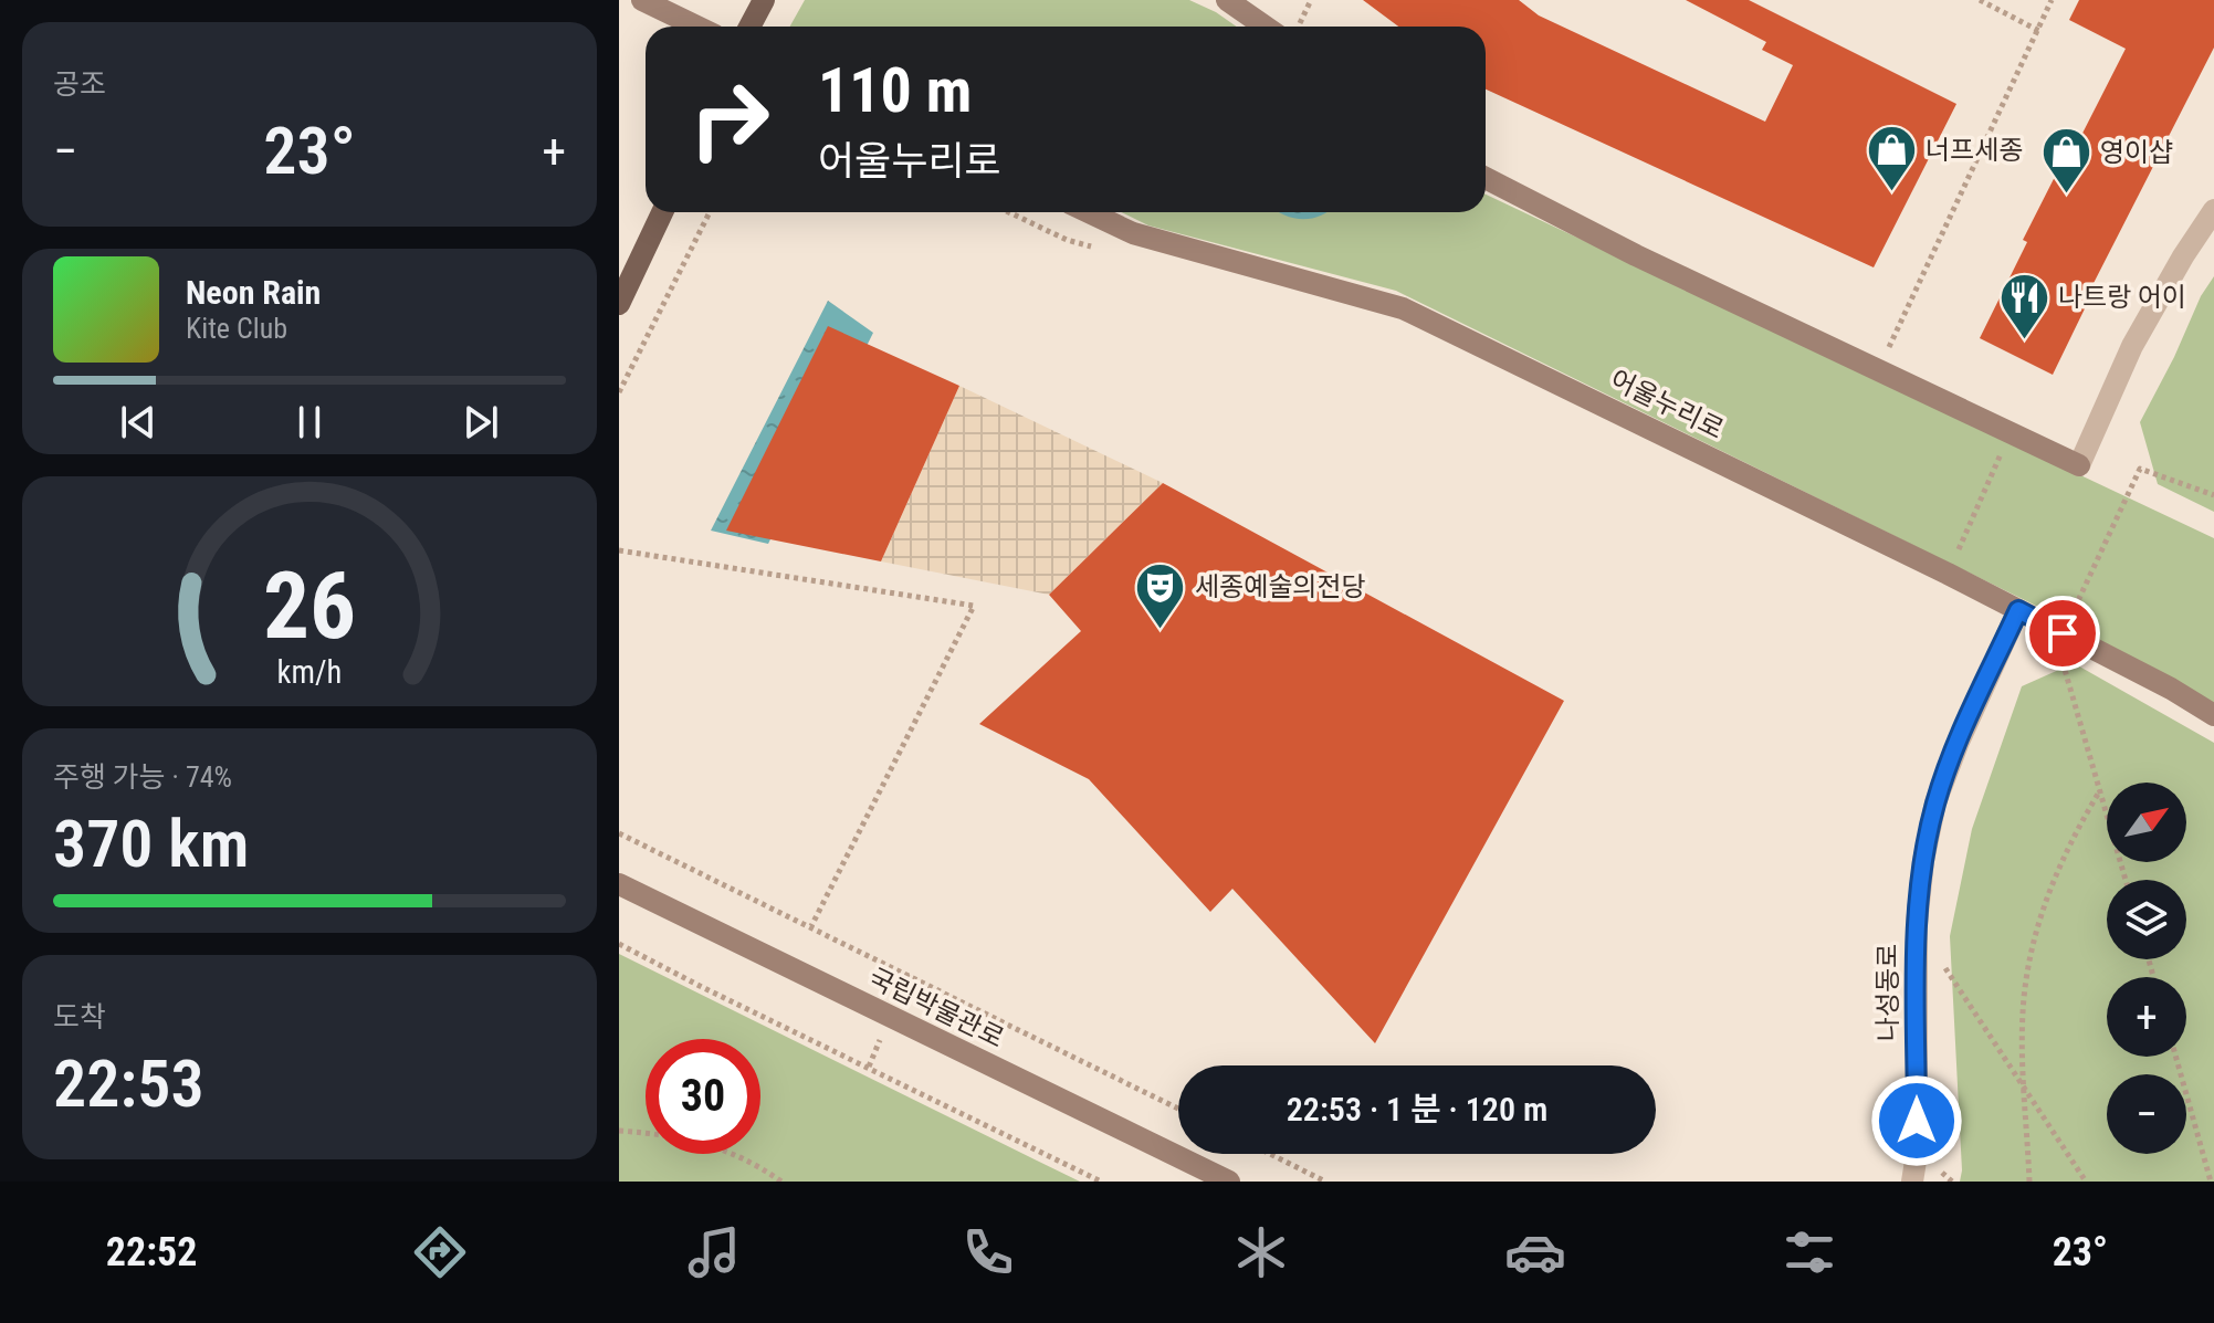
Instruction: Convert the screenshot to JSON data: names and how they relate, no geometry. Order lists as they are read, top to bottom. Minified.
{"streets":{"street":["어울누리로","나성동로","국립박물관로"]},"crossings":[["어울누리로","나성동로"]],"places":{"shop":["너프세종","영이샵"],"restaurant":["나트랑 어이"],"theatre":["세종예술의전당"]},"north":"top right","page":{"tile":["공조",["주행 가능 · 74%","370 km"],["도착","22:53"]],"turn":["110 m","어울누리로"],"heat":["−","23°","+"],"song":["Neon Rain","Kite Club"],"map_buttons":["+","−"],"limit":"30","trip":"22:53 · 1 분 · 120 m","tabs":["22:52","23°"],"gauge":["26","km/h"]}}
